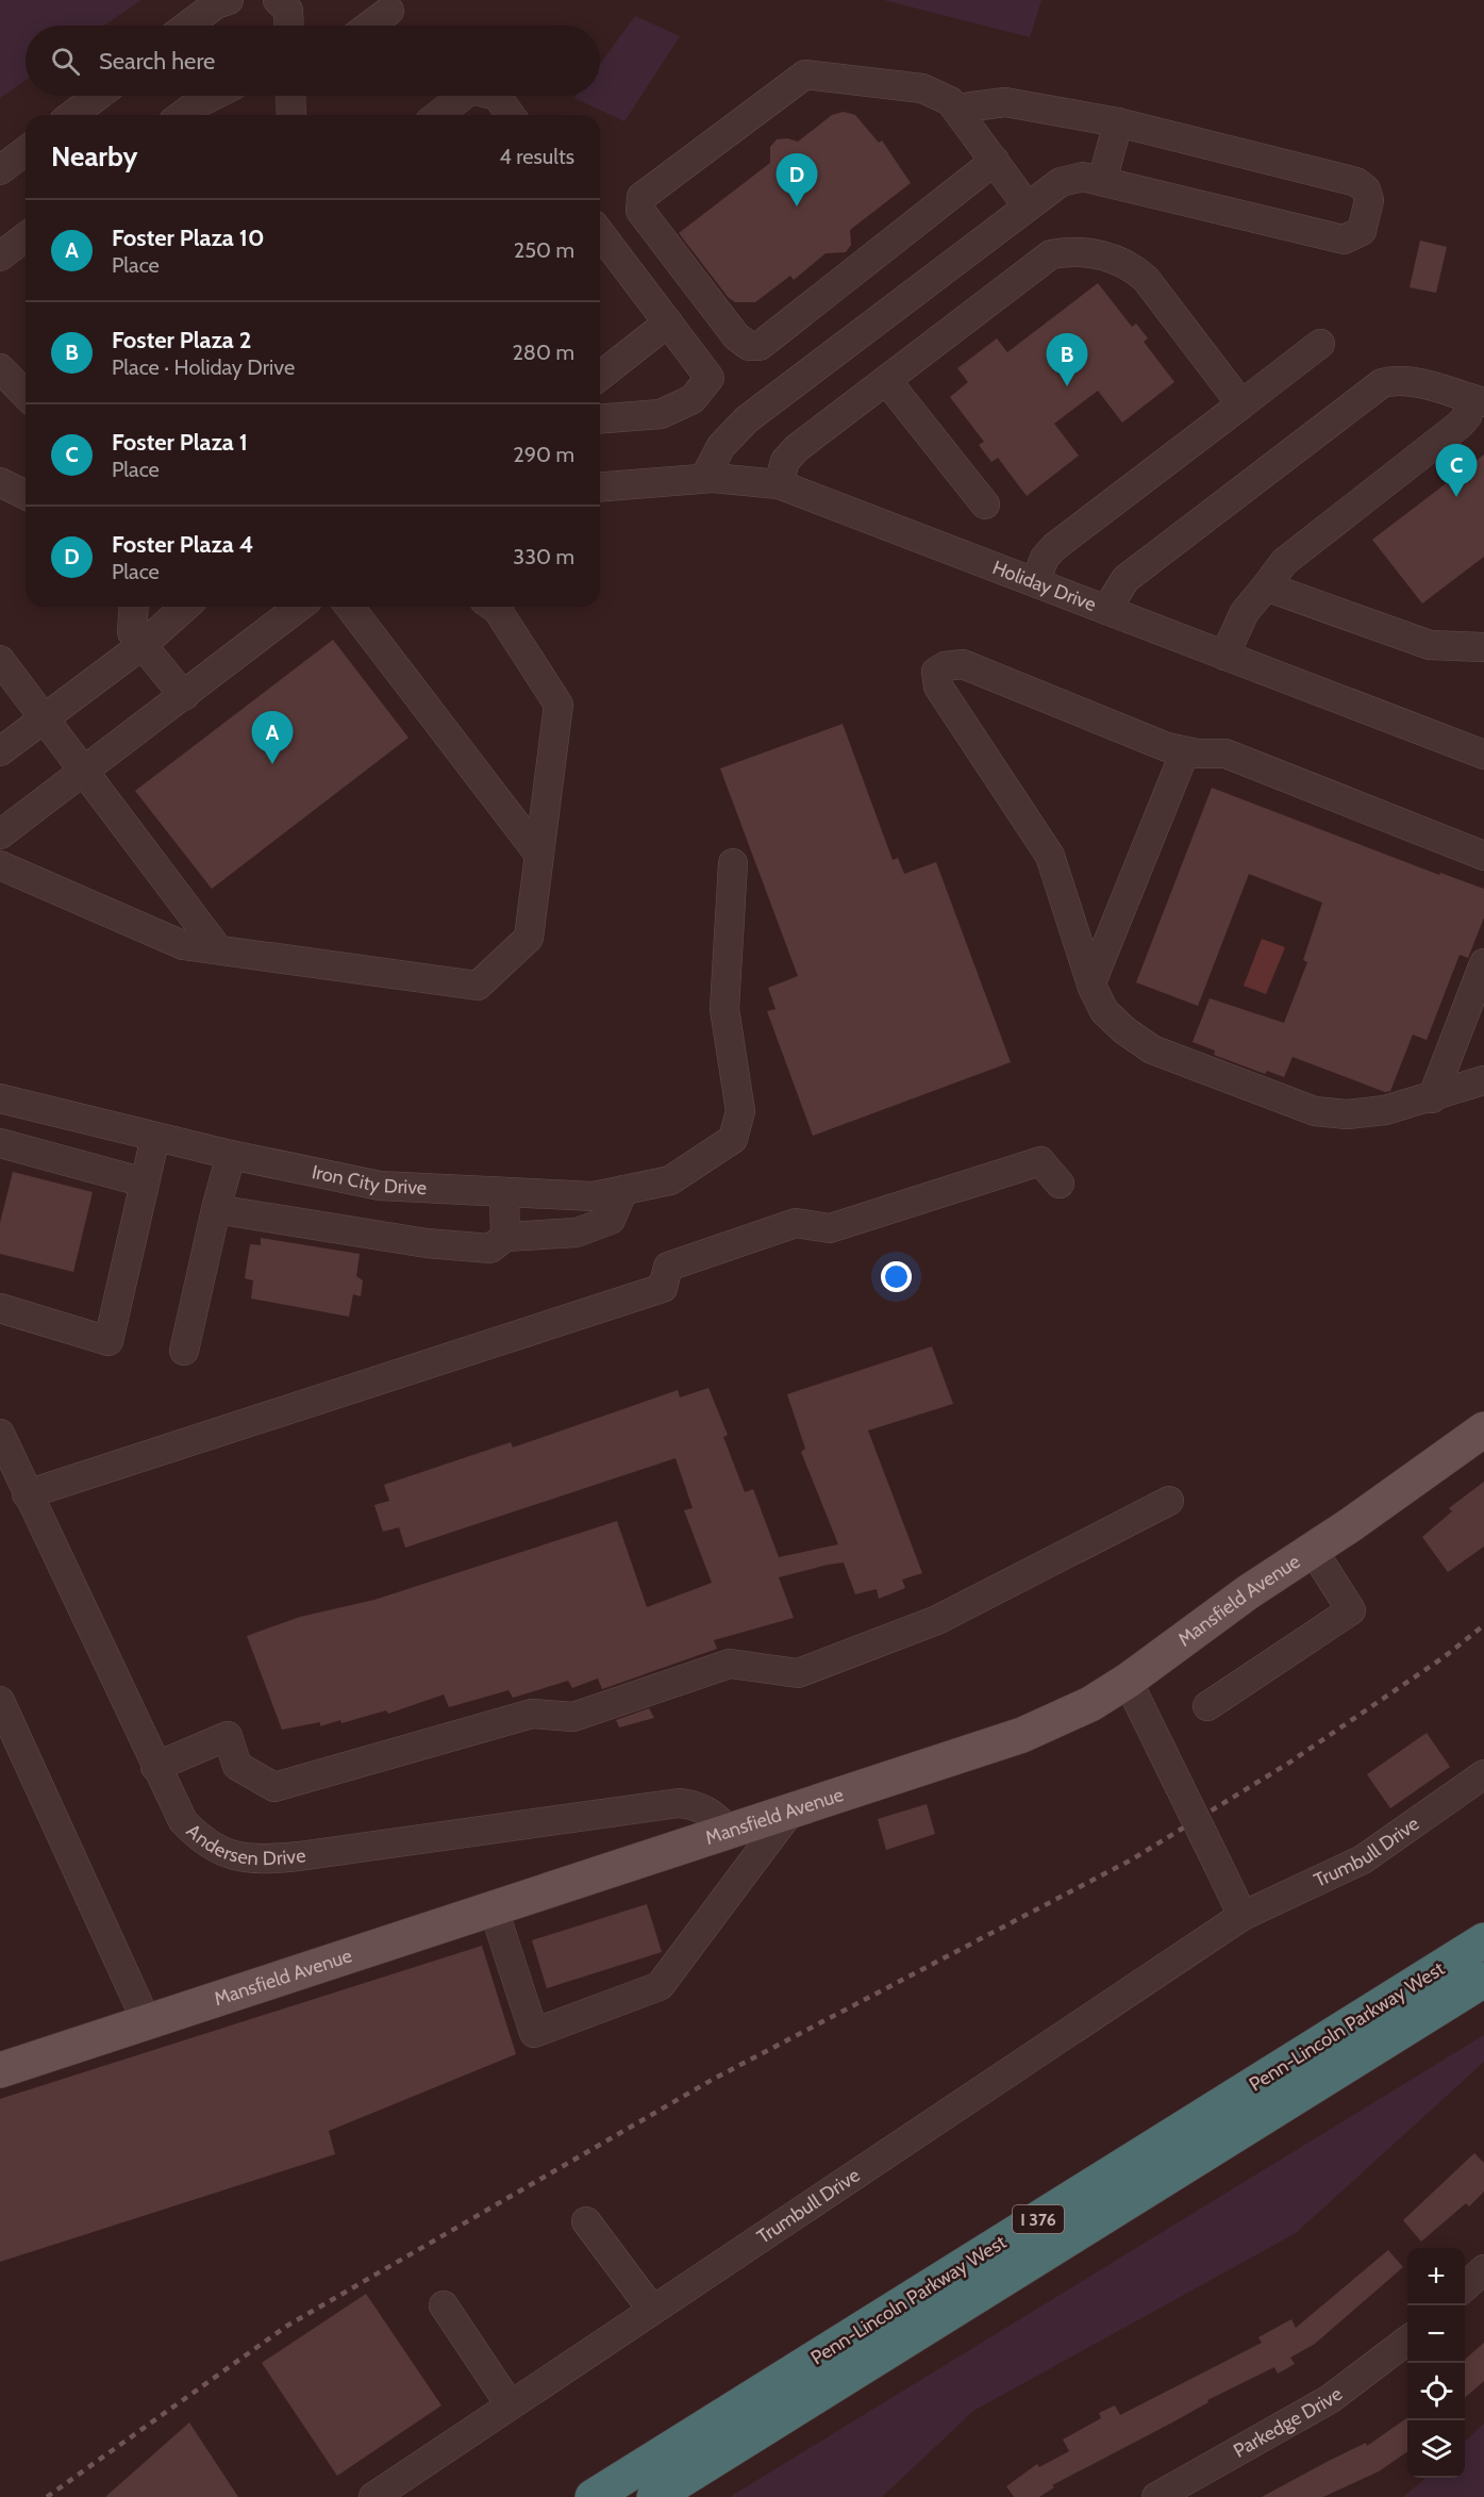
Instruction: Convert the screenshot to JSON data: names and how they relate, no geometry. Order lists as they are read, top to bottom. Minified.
{"streets":{"highway":["Penn-Lincoln Parkway West","I 376"],"main road":["Mansfield Avenue"],"street":["Holiday Drive","Iron City Drive","Andersen Drive","Trumbull Drive","Parkedge Drive"]},"crossings":[["Mansfield Avenue","Andersen Drive"]],"page":{"search":"Search here","heading":["Nearby","4 results"],"pins":["D","B","C","A"],"list":[{"mark":"A","name":"Foster Plaza 10","note":"Place","value":"250 m"},{"mark":"B","name":"Foster Plaza 2","note":"Place · Holiday Drive","value":"280 m"},{"mark":"C","name":"Foster Plaza 1","note":"Place","value":"290 m"},{"mark":"D","name":"Foster Plaza 4","note":"Place","value":"330 m"}],"map_buttons":["+","−"]}}
